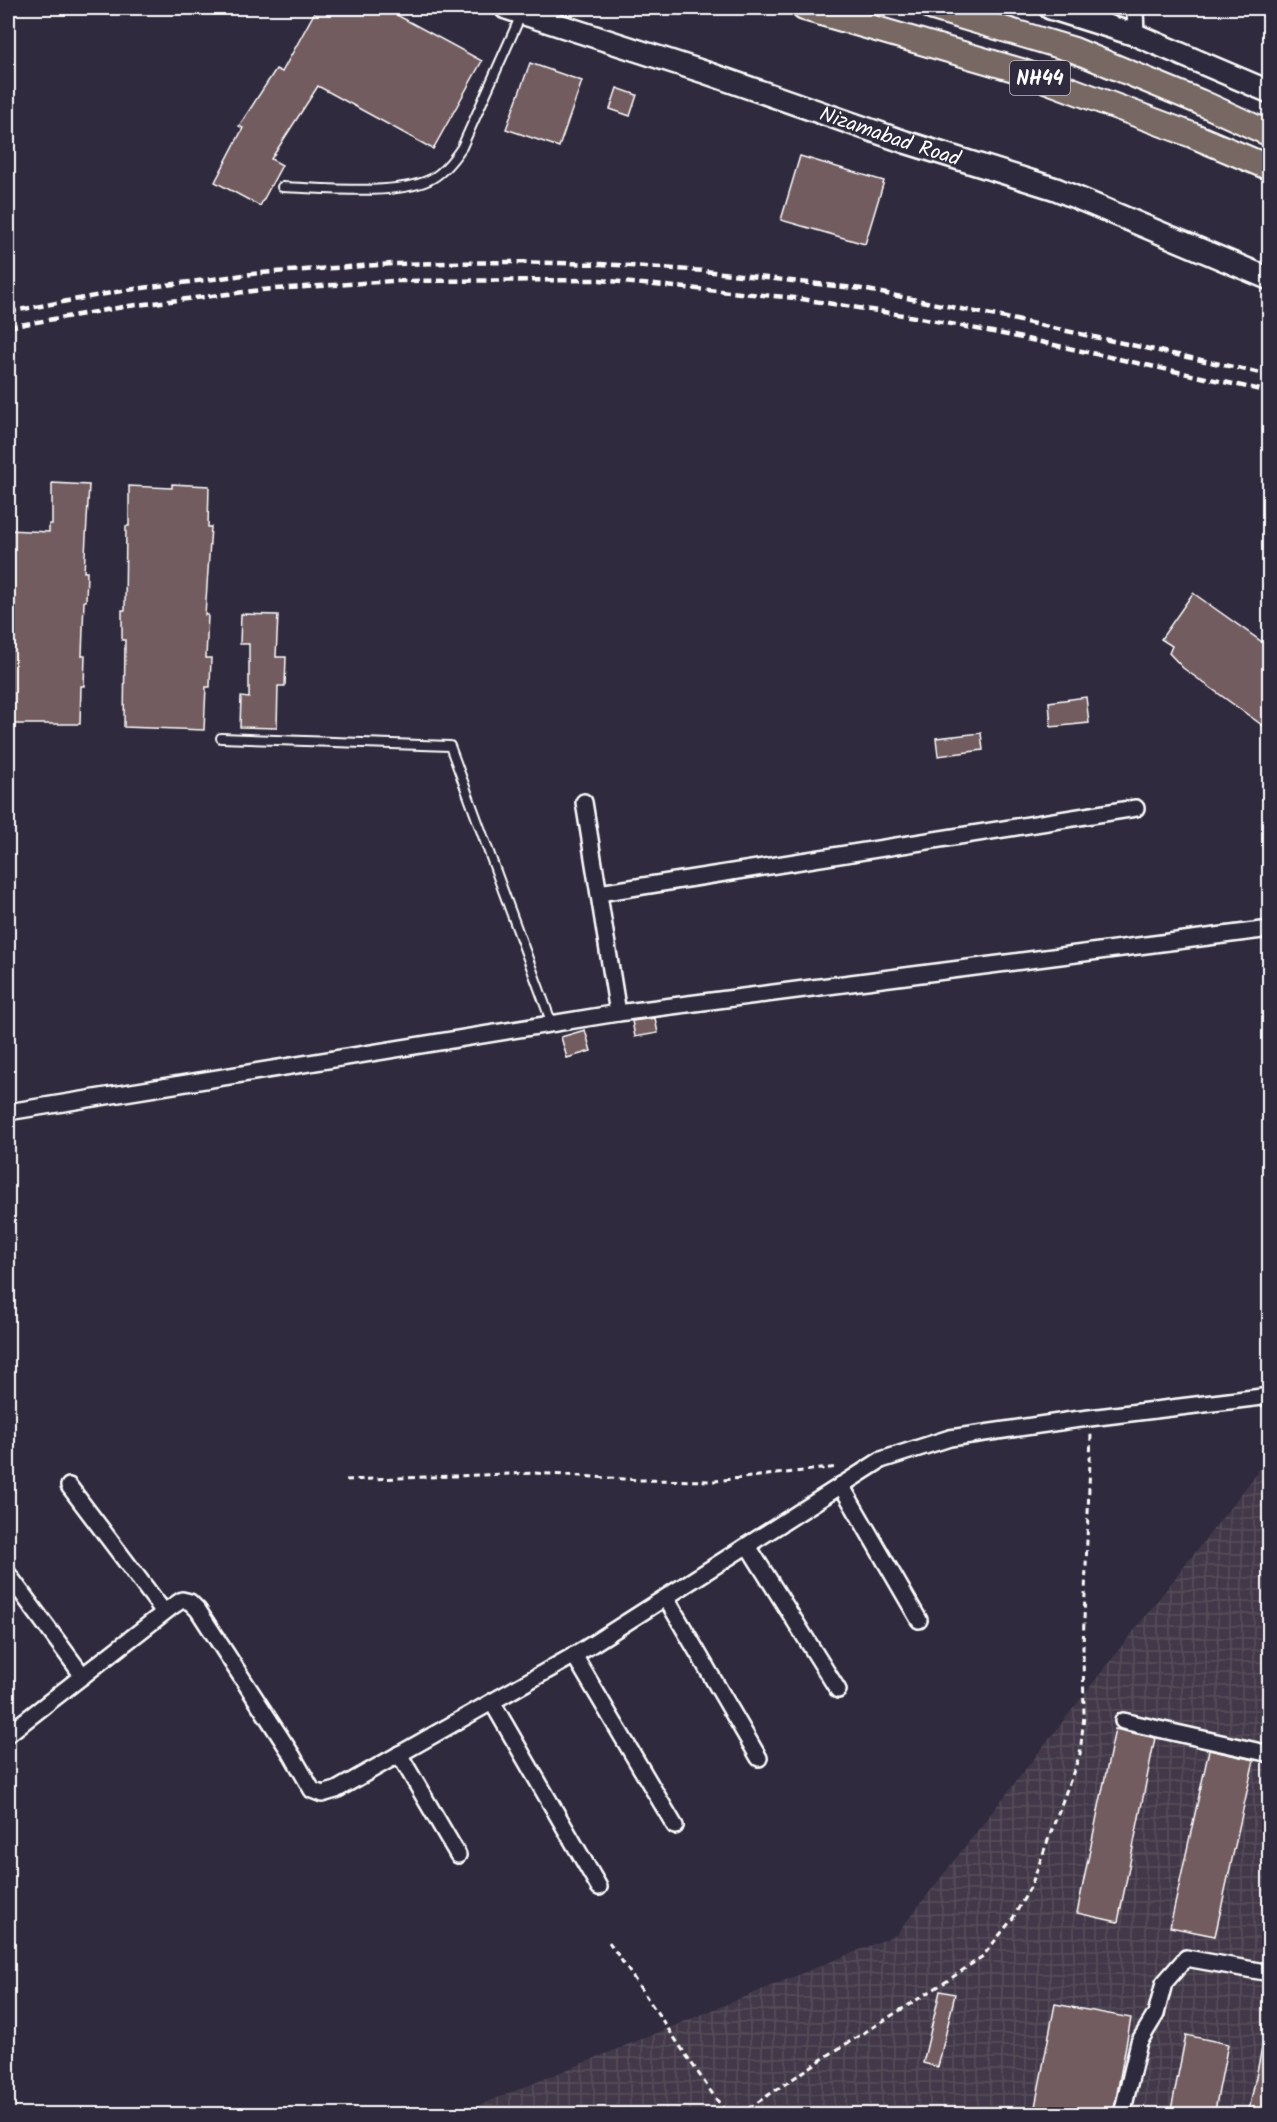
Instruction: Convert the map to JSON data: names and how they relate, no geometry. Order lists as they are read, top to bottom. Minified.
{"streets":{"highway":["NH44"],"main road":["Nizamabad Road"]}}
